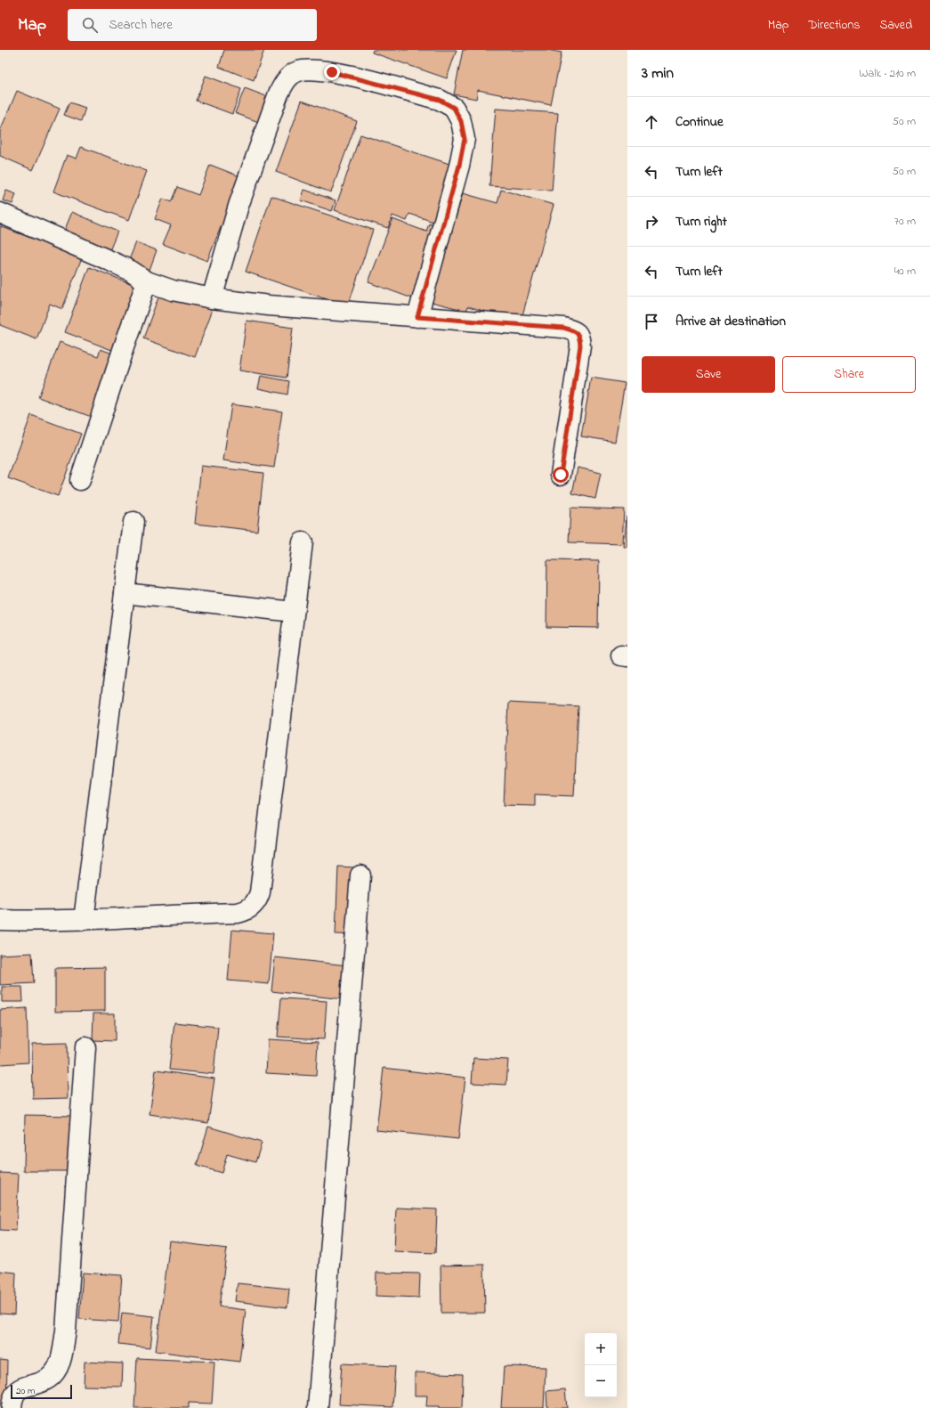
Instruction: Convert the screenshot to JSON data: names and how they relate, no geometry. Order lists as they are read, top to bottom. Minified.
{"scale_bar":"20 m","page":{"header":"Map","search":"Search here","nav":["Map","Directions","Saved"],"heading":["3 min","Walk · 210 m"],"list":[["Continue","50 m"],["Turn left","50 m"],["Turn right","70 m"],["Turn left","40 m"],"Arrive at destination"],"buttons":["Save","Share"],"map_buttons":["+","−"],"scale":"20 m"}}
